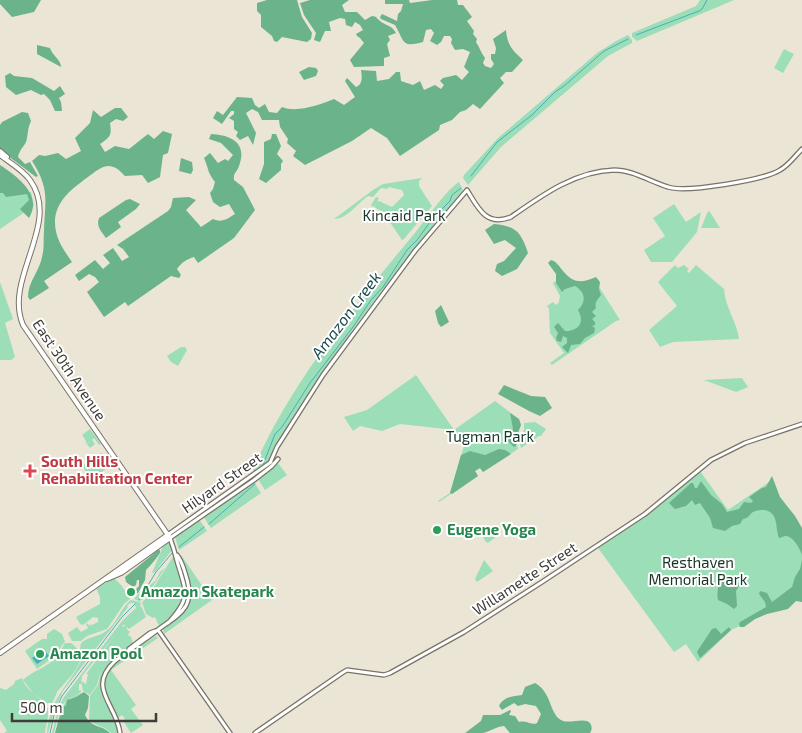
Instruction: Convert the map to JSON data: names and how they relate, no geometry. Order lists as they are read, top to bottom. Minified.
{"streets":{"main road":["East 30th Avenue","Hilyard Street","Willamette Street"]},"crossings":[["East 30th Avenue","Hilyard Street"]],"water":["Amazon Creek"],"parks":["Kincaid Park","Tugman Park","Resthaven Memorial Park"],"places":{"health":["South Hills Rehabilitation Center"],"other":["Eugene Yoga","Amazon Skatepark","Amazon Pool"]},"scale_bar":"500 m"}
